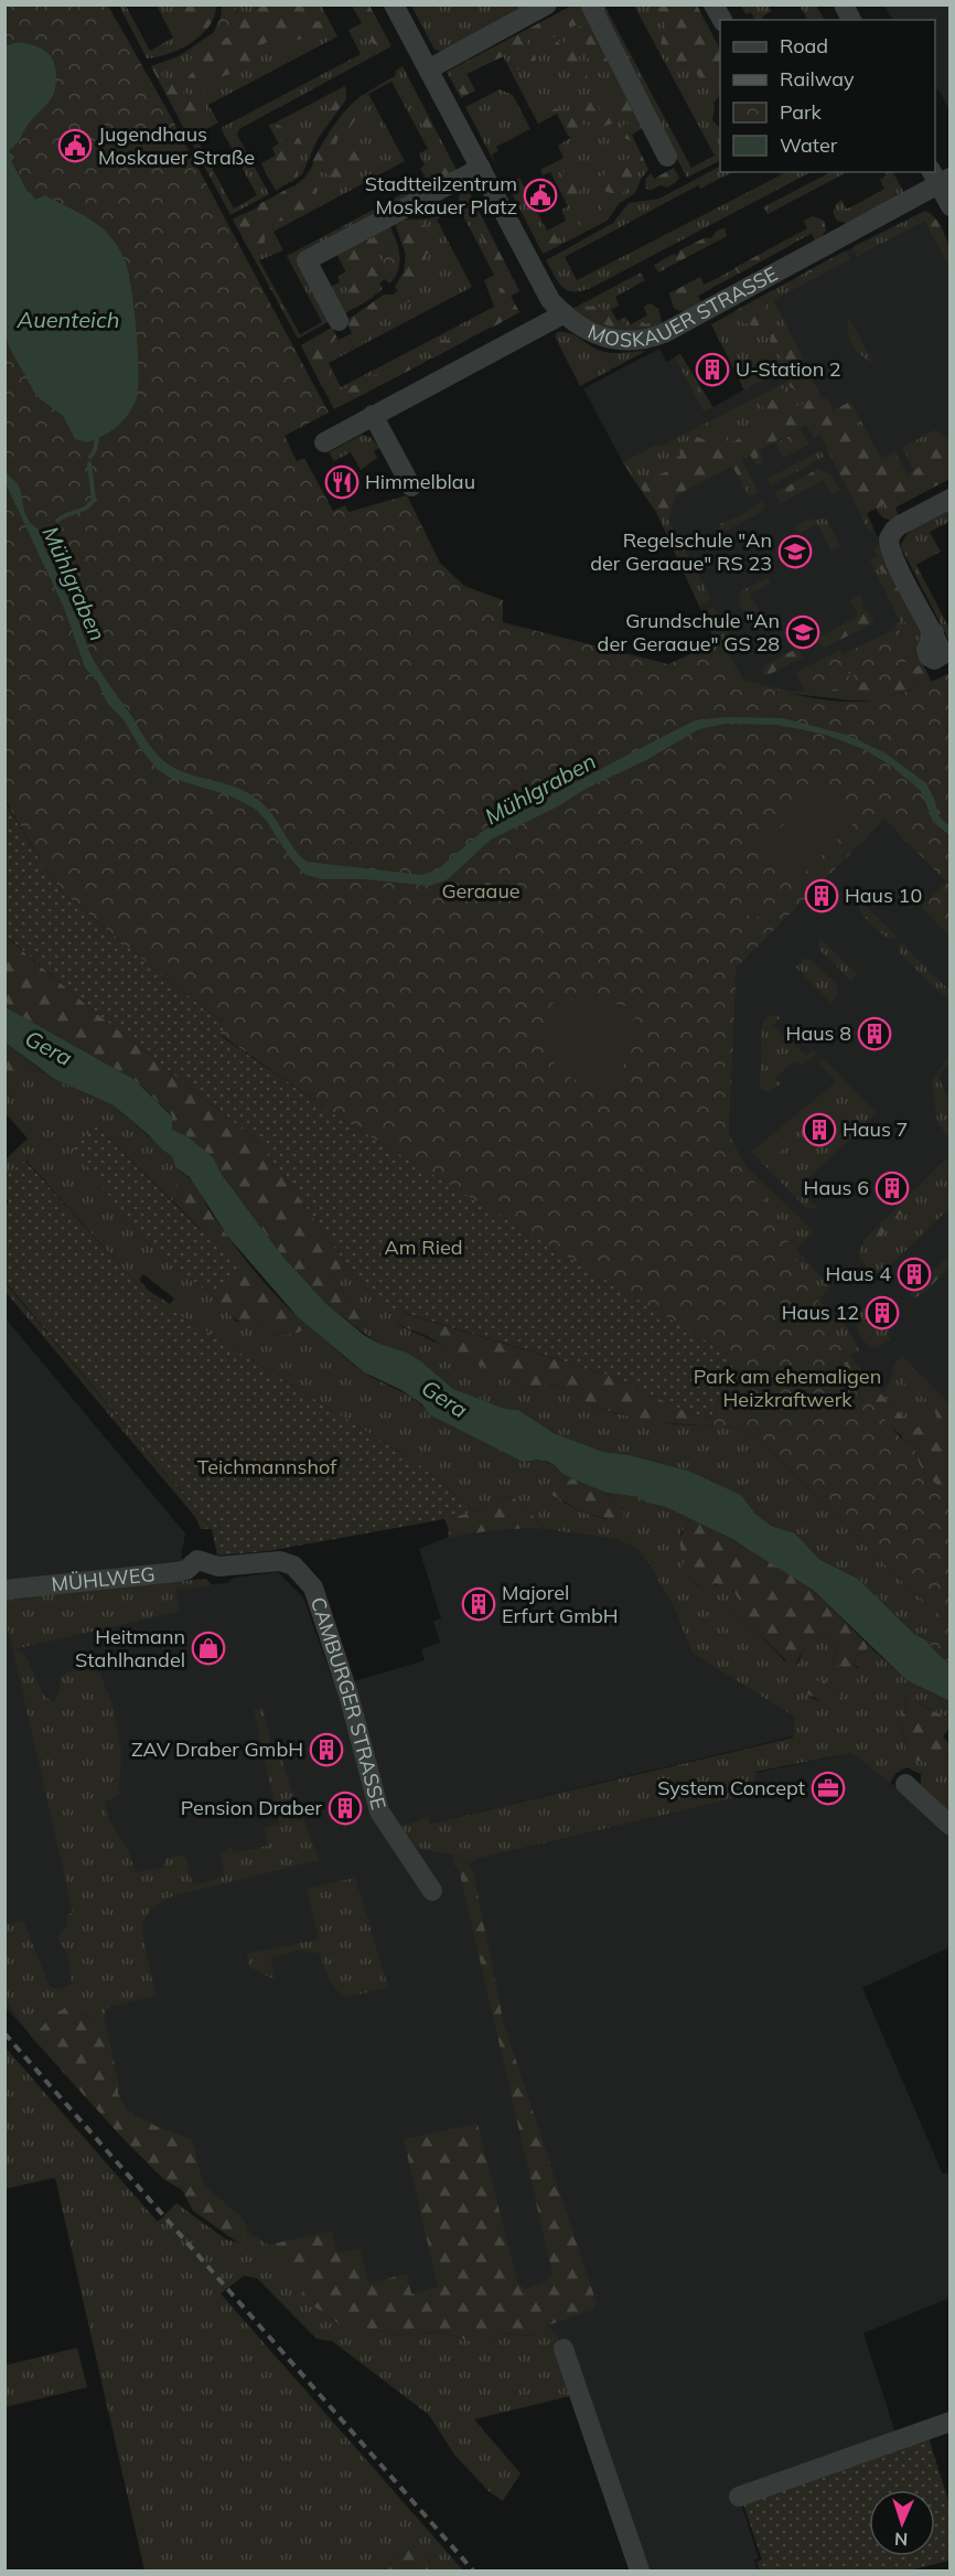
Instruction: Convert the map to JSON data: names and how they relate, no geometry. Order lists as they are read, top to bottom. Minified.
{"streets":{"street":["MOSKAUER STRASSE","MÜHLWEG","CAMBURGER STRASSE"]},"crossings":[["MÜHLWEG","CAMBURGER STRASSE"]],"water":["Auenteich","Mühlgraben","Gera"],"parks":["Geraaue","Am Ried","Park am ehemaligen Heizkraftwerk","Teichmannshof"],"places":{"public building":["Jugendhaus Moskauer Straße","Stadtteilzentrum Moskauer Platz"],"building":["U-Station 2","Haus 10","Haus 8","Haus 7","Haus 6","Haus 4","Haus 12","Majorel Erfurt GmbH","ZAV Draber GmbH","Pension Draber"],"restaurant":["Himmelblau"],"school or university":["Regelschule \"An der Geraaue\" RS 23","Grundschule \"An der Geraaue\" GS 28"],"shop":["Heitmann Stahlhandel"],"office":["System Concept"]},"legend":["Road","Railway","Park","Water"],"north":"bottom"}
